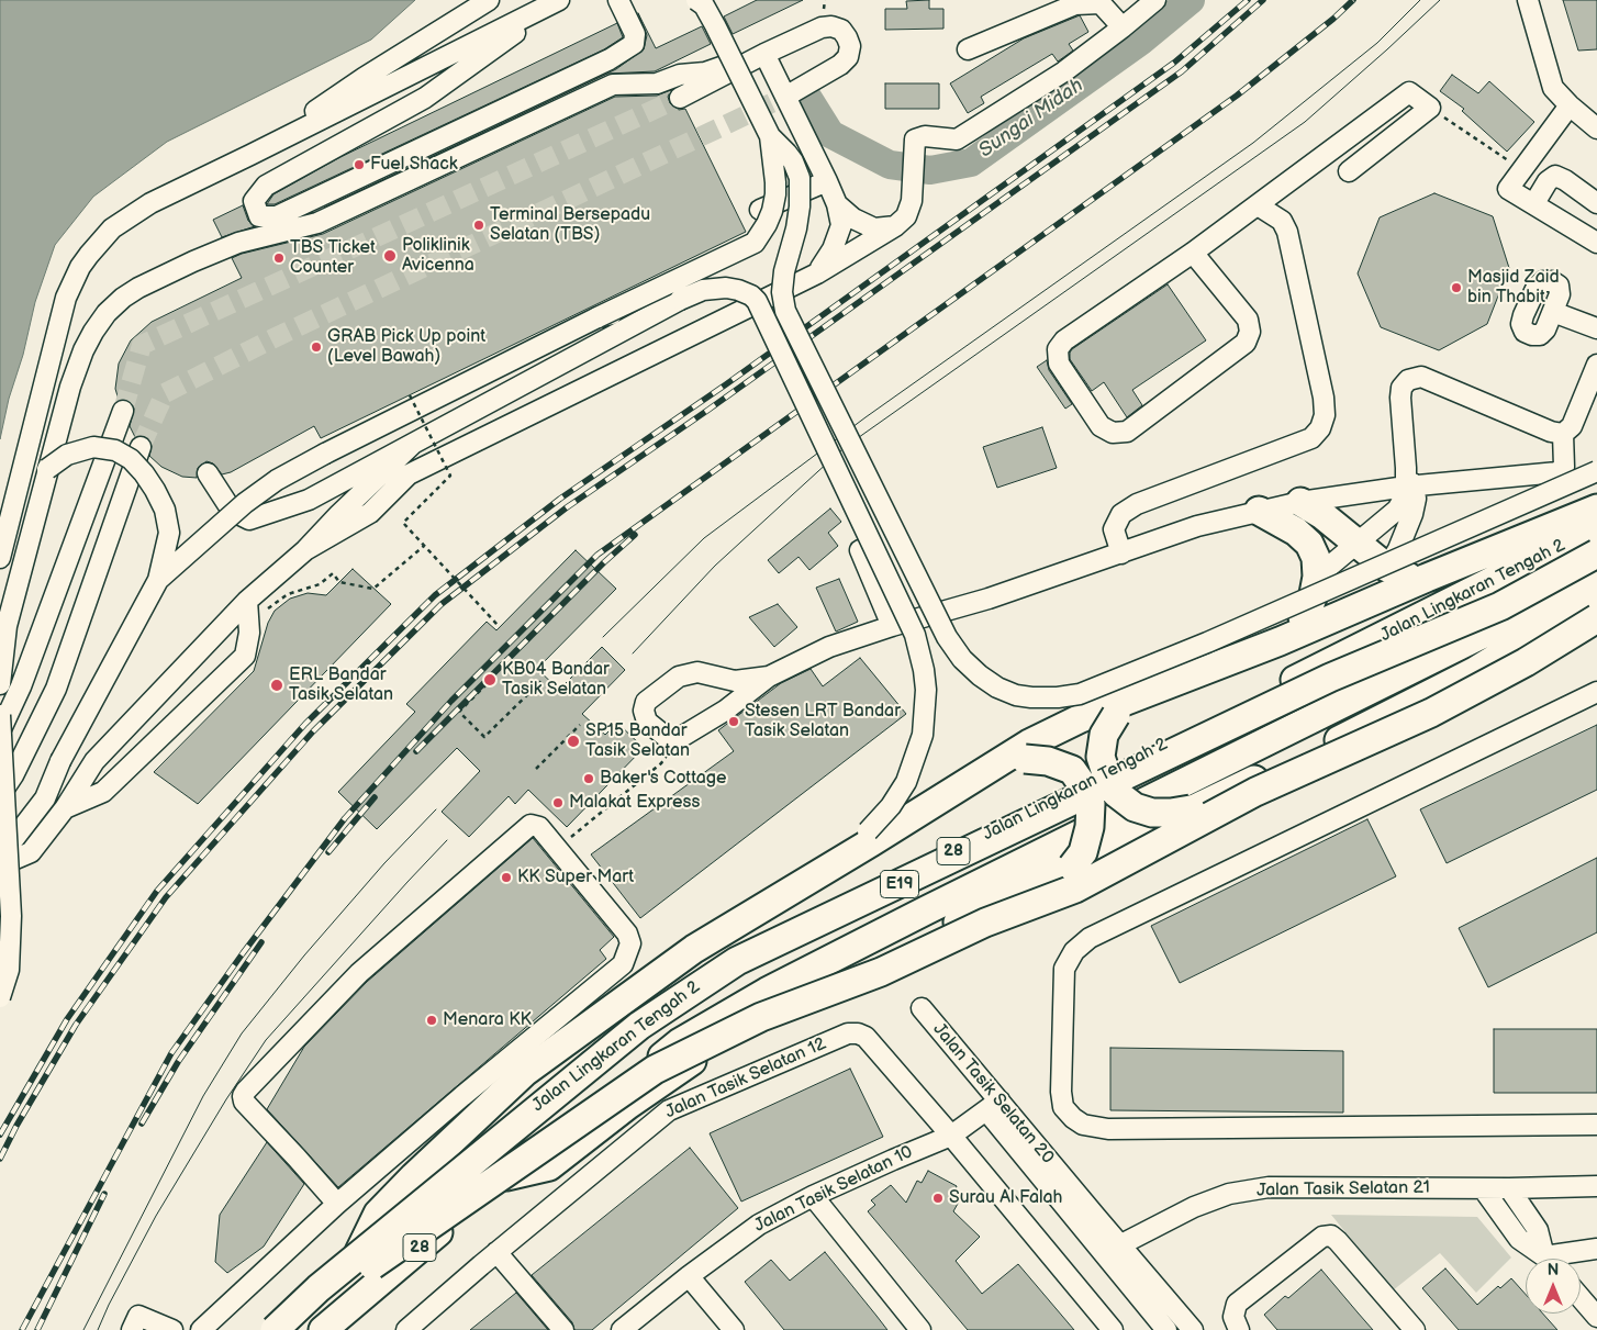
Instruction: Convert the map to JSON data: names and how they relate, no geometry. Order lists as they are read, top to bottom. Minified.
{"streets":{"highway":["Jalan Lingkaran Tengah 2","28","E19"],"street":["Jalan Tasik Selatan 12","Jalan Tasik Selatan 20","Jalan Tasik Selatan 10","Jalan Tasik Selatan 21"]},"crossings":[["Jalan Tasik Selatan 12","Jalan Tasik Selatan 10"],["Jalan Tasik Selatan 20","Jalan Tasik Selatan 10"],["Jalan Tasik Selatan 20","Jalan Tasik Selatan 21"]],"water":["Sungai Midah"],"places":["Fuel Shack","Terminal Bersepadu Selatan (TBS)","Poliklinik Avicenna","TBS Ticket Counter","Masjid Zaid bin Thabit","GRAB Pick Up point (Level Bawah)","KB04 Bandar Tasik Selatan","ERL Bandar Tasik Selatan","Stesen LRT Bandar Tasik Selatan","SP15 Bandar Tasik Selatan","Baker's Cottage","Malakat Express","KK Super Mart","Menara KK","Surau Al Falah"],"north":"top"}
